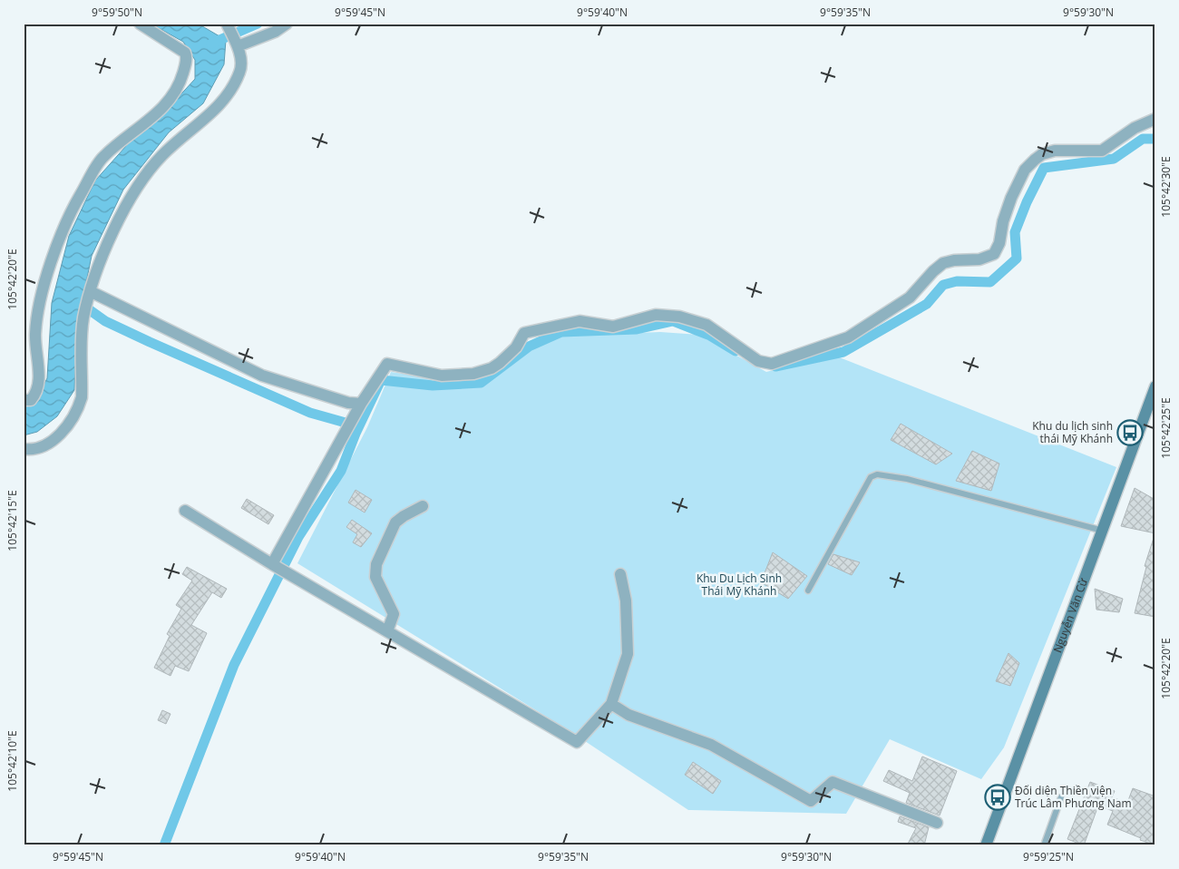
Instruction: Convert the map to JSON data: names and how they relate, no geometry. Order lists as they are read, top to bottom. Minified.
{"streets":{"main road":["Nguyễn Văn Cừ"]},"parks":["Khu Du Lịch Sinh Thái Mỹ Khánh"],"places":{"bus stop":["Khu du lịch sinh thái Mỹ Khánh","Đối diện Thiền viện Trúc Lâm Phương Nam"]},"coordinates":["9°59'50\"N","9°59'45\"N","9°59'40\"N","9°59'35\"N","9°59'30\"N","105°42'30\"E","105°42'20\"E","105°42'25\"E","105°42'15\"E","105°42'10\"E","9°59'25\"N"]}
